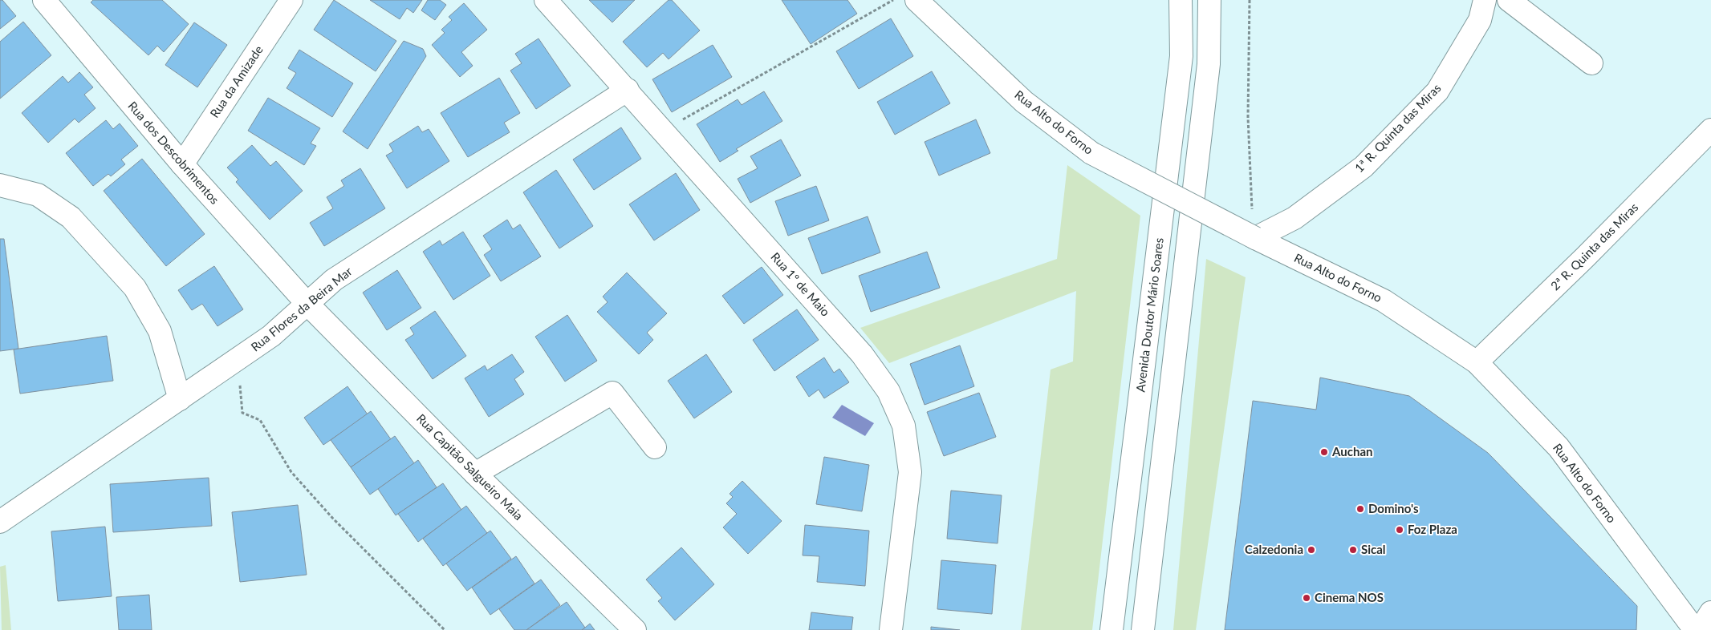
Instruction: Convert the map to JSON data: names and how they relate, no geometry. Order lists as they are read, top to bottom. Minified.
{"streets":{"street":["Rua da Amizade","Rua Alto do Forno","1ª R. Quinta das Miras","Rua dos Descobrimentos","2ª R. Quinta das Miras","Rua 1º de Maio","Rua Flores da Beira Mar","Avenida Doutor Mário Soares","Rua Capitão Salgueiro Maia"]},"crossings":[["Rua da Amizade","Rua dos Descobrimentos"],["Rua Alto do Forno","1ª R. Quinta das Miras"],["Rua Alto do Forno","2ª R. Quinta das Miras"],["Rua dos Descobrimentos","Rua Flores da Beira Mar"],["Rua dos Descobrimentos","Rua Capitão Salgueiro Maia"],["Rua 1º de Maio","Rua Flores da Beira Mar"],["Rua Flores da Beira Mar","Rua Capitão Salgueiro Maia"]],"places":["Auchan","Domino's","Foz Plaza","Calzedonia","Sical","Cinema NOS"]}
